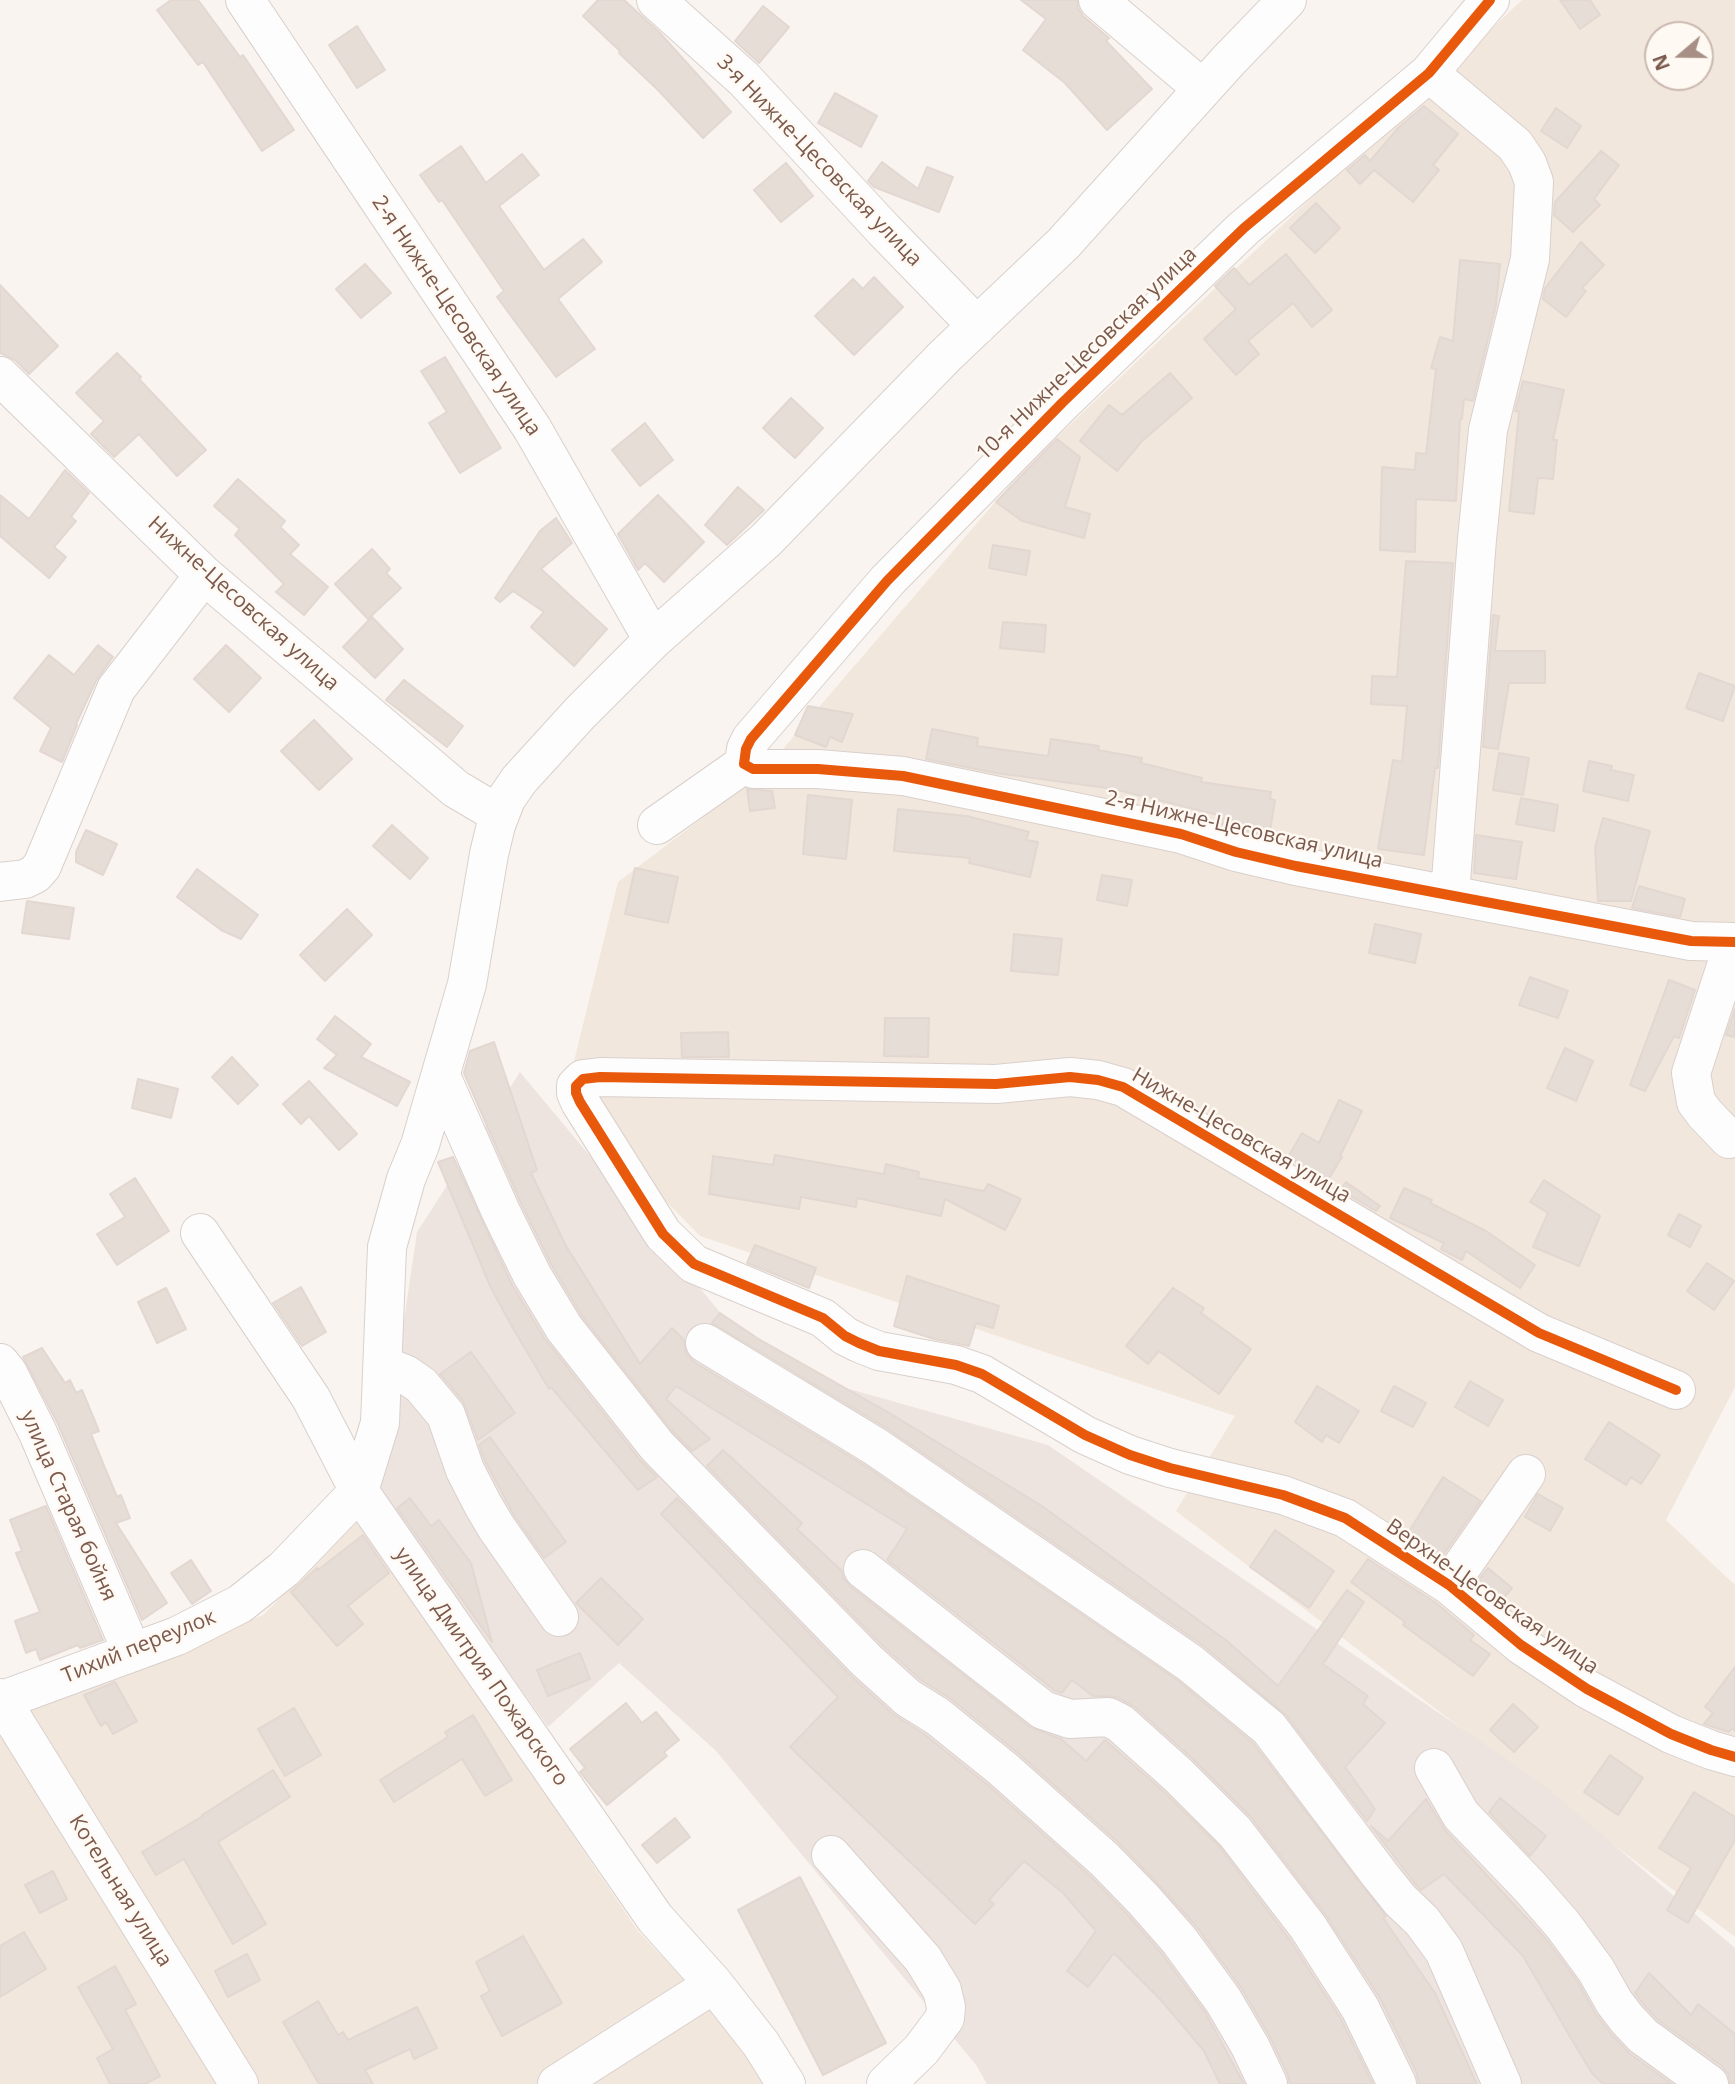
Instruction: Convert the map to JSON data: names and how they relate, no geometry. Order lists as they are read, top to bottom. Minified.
{"streets":{"street":["3-я Нижне-Цесовская улица","2-я Нижне-Цесовская улица","10-я Нижне-Цесовская улица","Нижне-Цесовская улица","улица Старая бойня","Верхне-Цесовская улица","Тихий переулок","улица Дмитрия Пожарского","Котельная улица"]},"crossings":[["2-я Нижне-Цесовская улица","10-я Нижне-Цесовская улица"],["Нижне-Цесовская улица","Верхне-Цесовская улица"],["улица Старая бойня","Тихий переулок"],["Тихий переулок","улица Дмитрия Пожарского"],["Тихий переулок","Котельная улица"]],"north":"left"}
